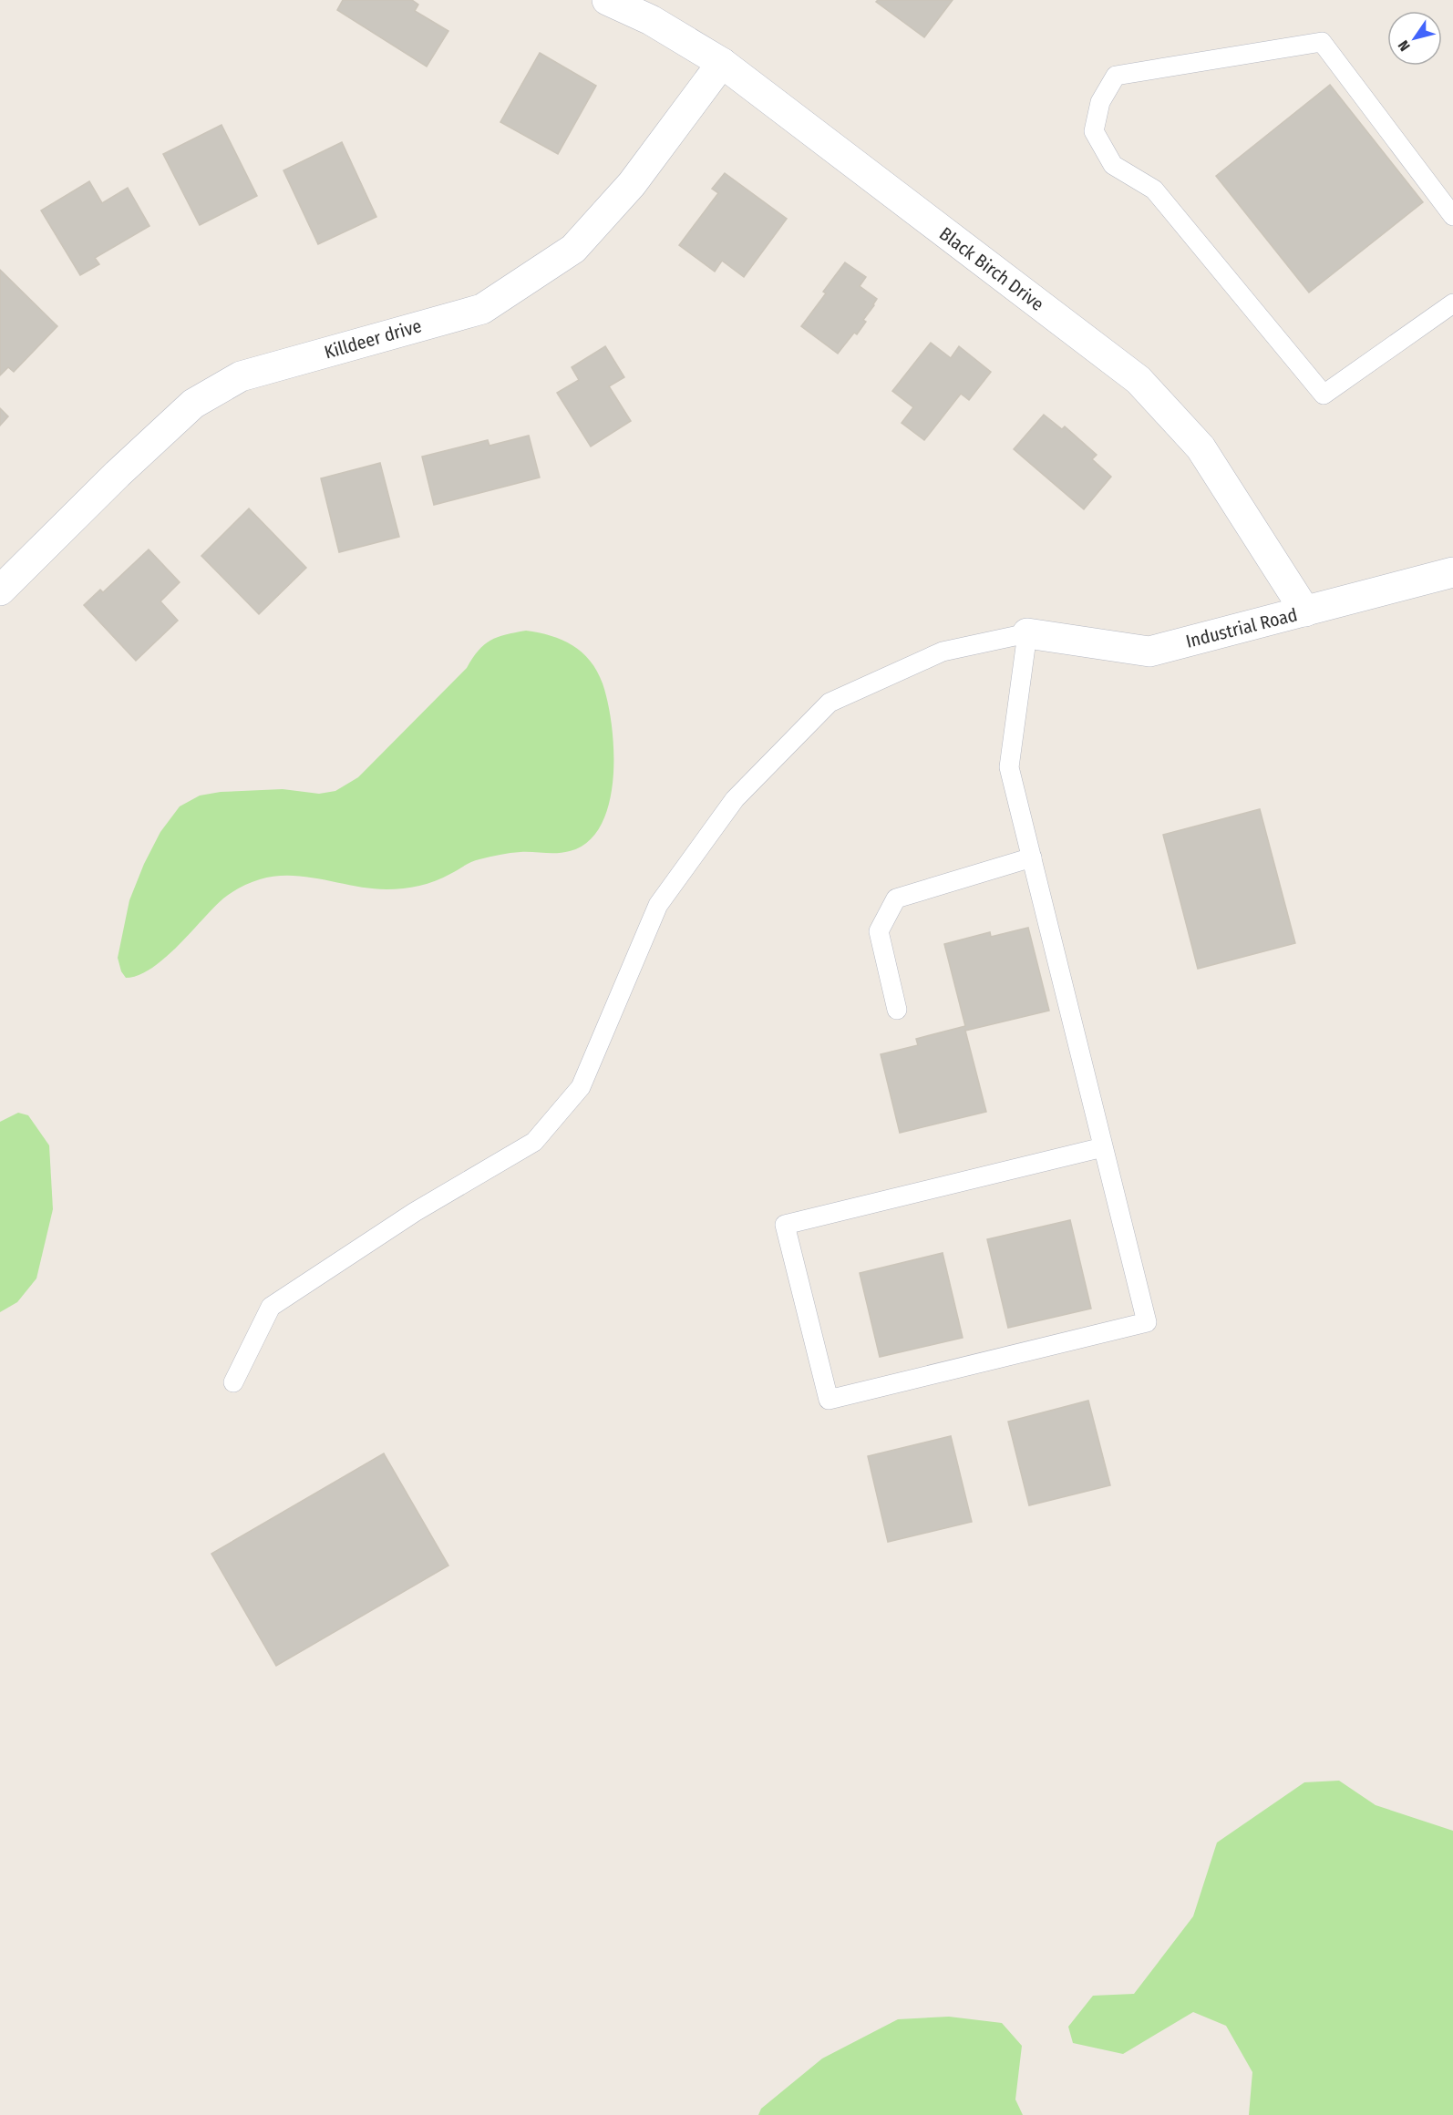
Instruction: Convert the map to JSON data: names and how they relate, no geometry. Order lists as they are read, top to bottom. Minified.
{"streets":{"street":["Black Birch Drive","Killdeer drive","Industrial Road"]},"crossings":[["Black Birch Drive","Killdeer drive"],["Black Birch Drive","Industrial Road"]],"north":"bottom left"}
